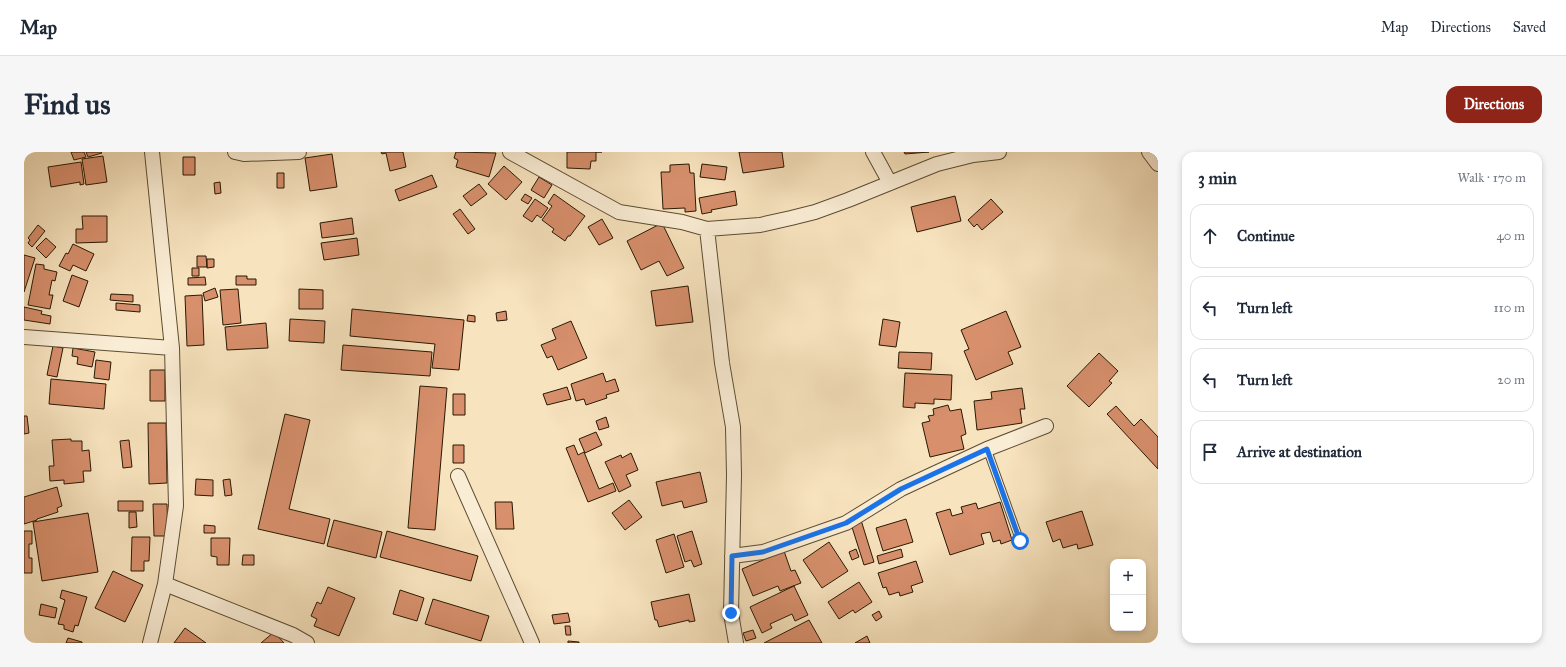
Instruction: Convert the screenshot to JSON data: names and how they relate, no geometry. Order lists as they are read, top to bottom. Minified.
{"page":{"header":"Map","nav":["Map","Directions","Saved"],"buttons":"Directions","title":"Find us","heading":["3 min","Walk · 170 m"],"list":[["Continue","40 m"],["Turn left","110 m"],["Turn left","20 m"],"Arrive at destination"],"map_buttons":["+","−"]}}
